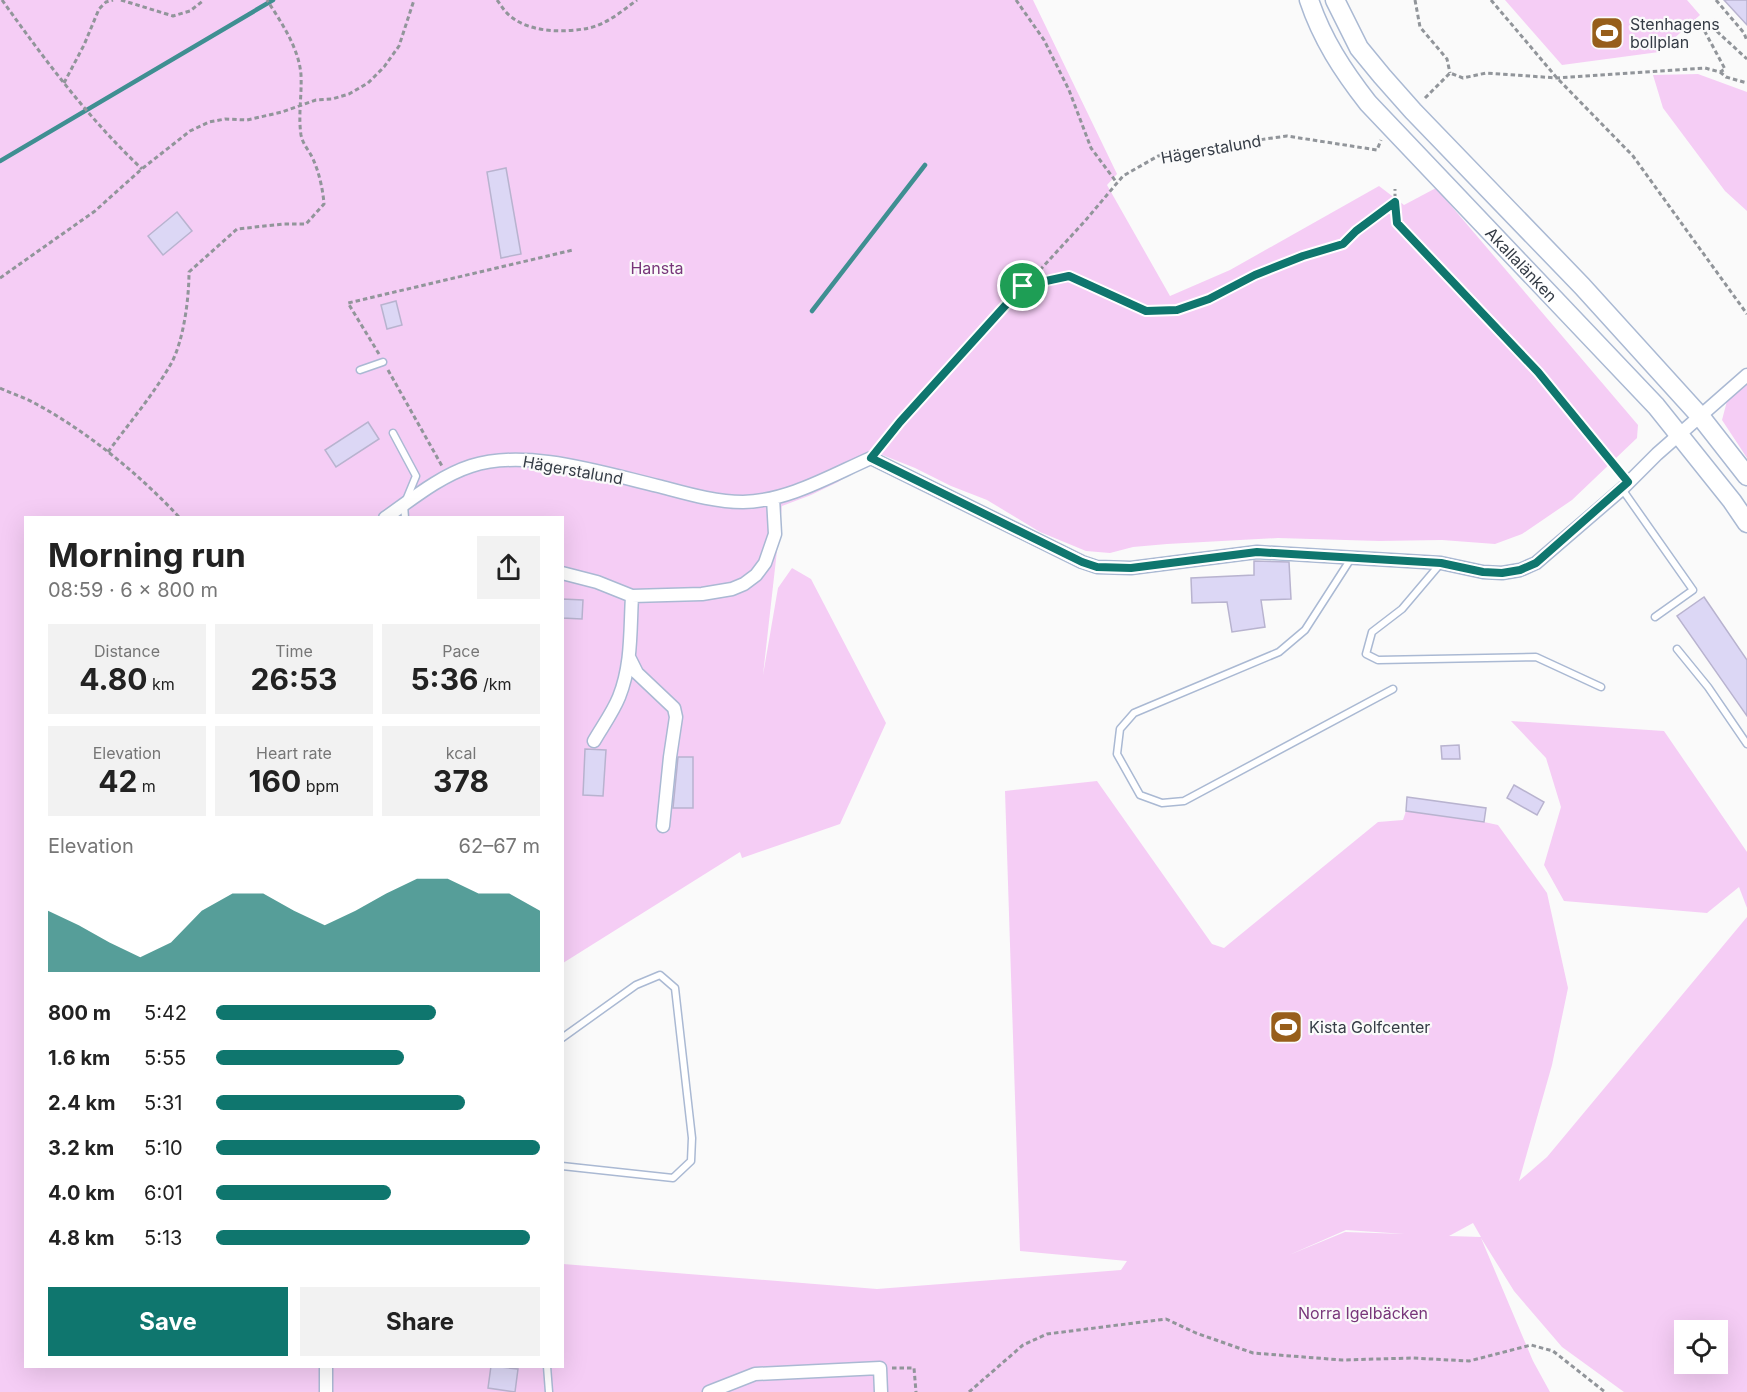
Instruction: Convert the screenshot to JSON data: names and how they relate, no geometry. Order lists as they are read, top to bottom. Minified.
{"streets":{"main road":["Akallalänken"],"street":["Hägerstalund"]},"parks":["Hansta","Norra Igelbäcken"],"places":{"sports":["Stenhagens bollplan","Kista Golfcenter"]},"page":{"heading":["Morning run","08:59 · 6 × 800 m"],"stats":[["Distance","4.80 km"],["Time","26:53"],["Pace","5:36 /km"],["Elevation","42 m"],["Heart rate","160 bpm"],["kcal","378"]],"chart":["Elevation","62–67 m"],"list":[{"name":"800 m","note":"5:42"},{"name":"1.6 km","note":"5:55"},{"name":"2.4 km","note":"5:31"},{"name":"3.2 km","note":"5:10"},{"name":"4.0 km","note":"6:01"},{"name":"4.8 km","note":"5:13"}],"buttons":["Save","Share"]}}
